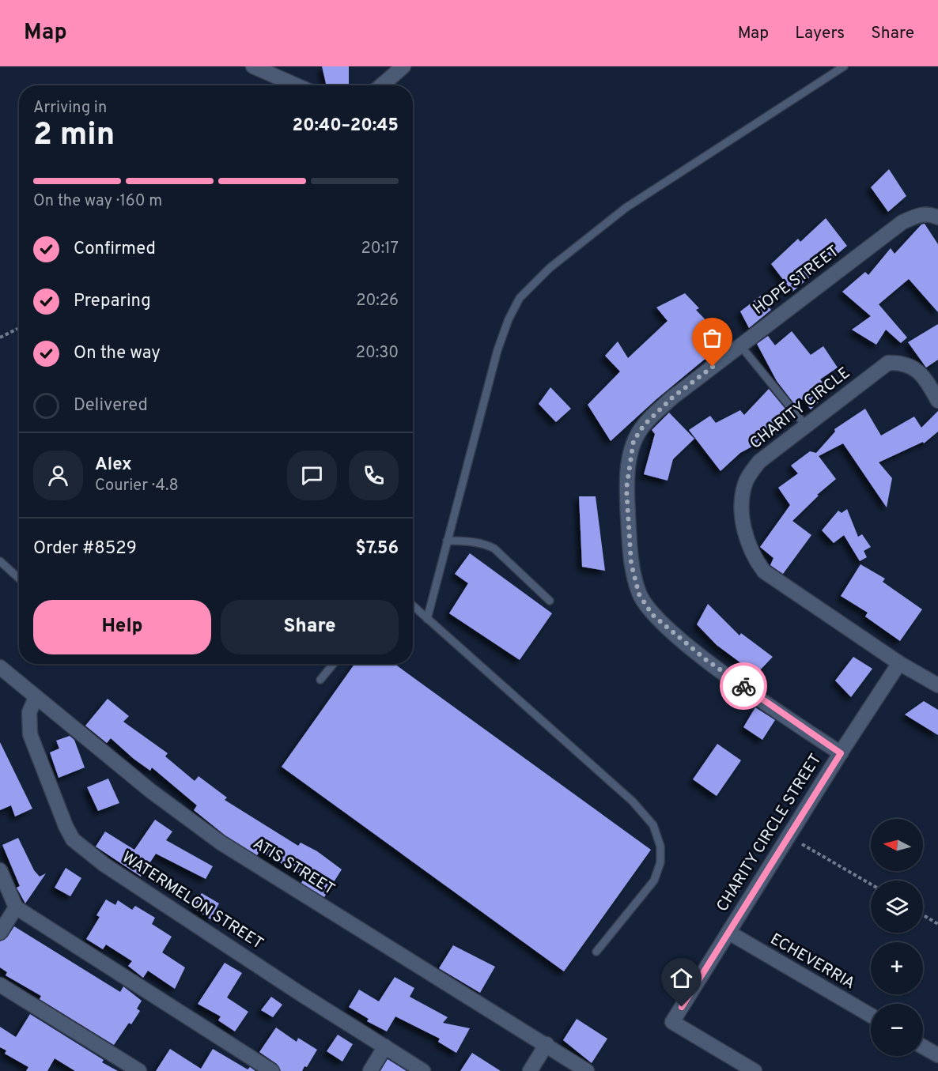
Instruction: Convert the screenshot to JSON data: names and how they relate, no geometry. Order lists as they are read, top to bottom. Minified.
{"streets":{"street":["HOPE STREET","CHARITY CIRCLE","CHARITY CIRCLE STREET","ATIS STREET","WATERMELON STREET","ECHEVERRIA"]},"crossings":[["HOPE STREET","CHARITY CIRCLE STREET"],["CHARITY CIRCLE","CHARITY CIRCLE STREET"],["CHARITY CIRCLE STREET","ECHEVERRIA"],["ATIS STREET","WATERMELON STREET"]],"north":"left","page":{"header":"Map","nav":["Map","Layers","Share"],"heading":["2 min","Arriving in","20:40–20:45"],"panel":["Alex","Courier · 4.8","Order #8529","$7.56"],"bar":"On the way · 160 m","list":[["Confirmed","20:17"],["Preparing","20:26"],["On the way","20:30"],"Delivered"],"buttons":["Help","Share"],"map_buttons":["+","−"]}}
